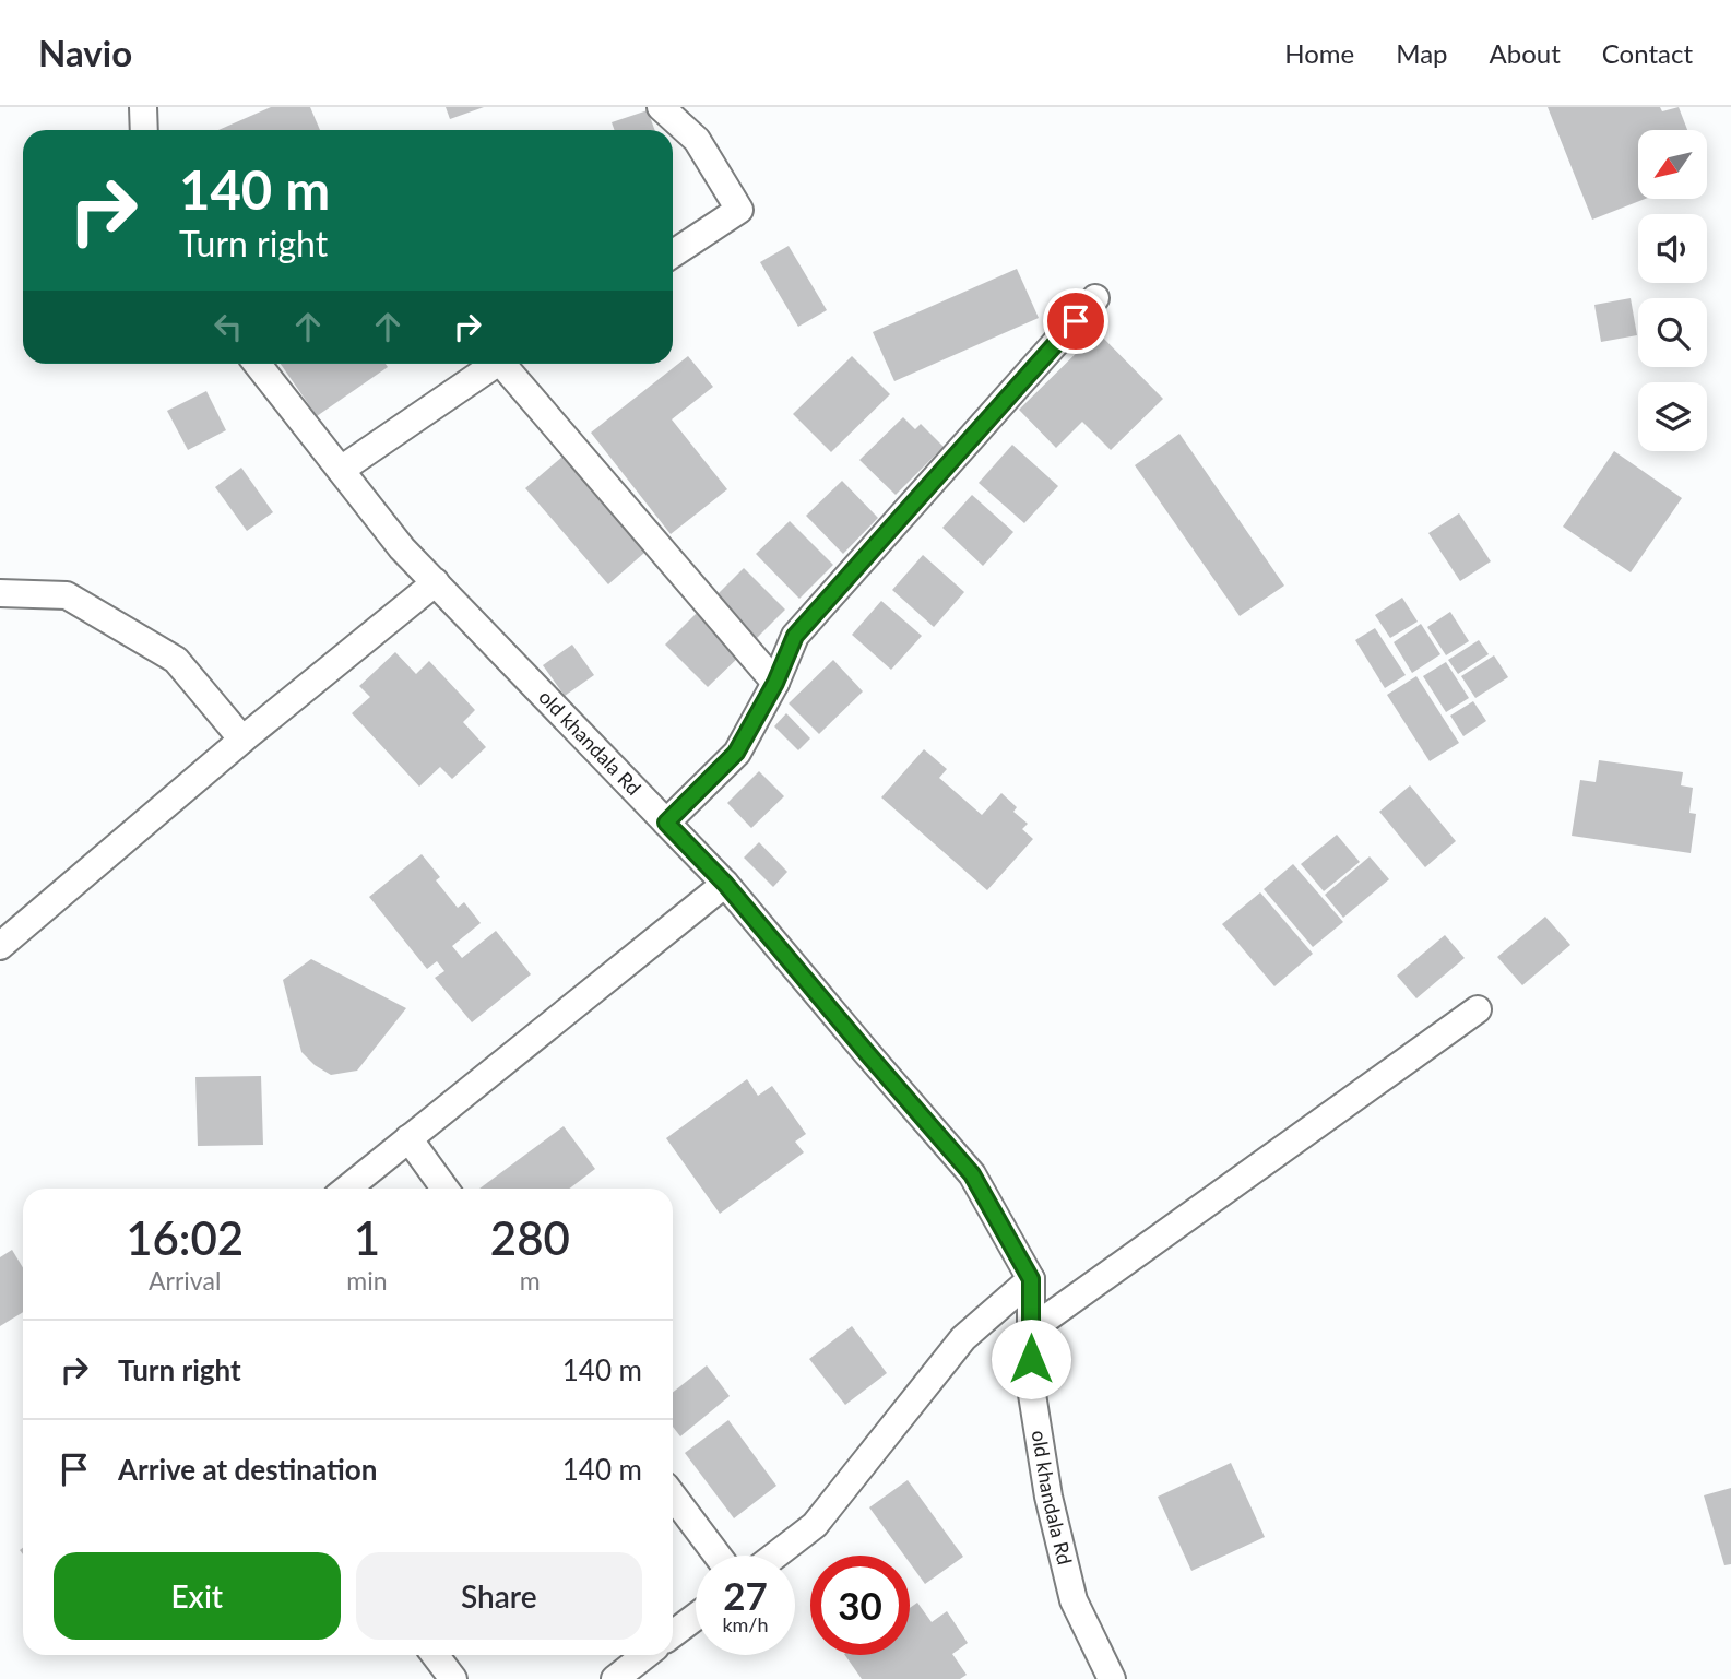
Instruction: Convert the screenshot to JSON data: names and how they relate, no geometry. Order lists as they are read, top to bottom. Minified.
{"streets":{"street":["old khandala Rd"]},"north":"bottom left","page":{"header":"Navio","nav":["Home","Map","About","Contact"],"turn":["140 m","Turn right"],"eta":["16:02","Arrival","1","min","280","m"],"list":[{"name":"Turn right","value":"140 m"},{"name":"Arrive at destination","value":"140 m"}],"buttons":["Exit","Share"],"speed":"27 km/h","limit":"30"}}
